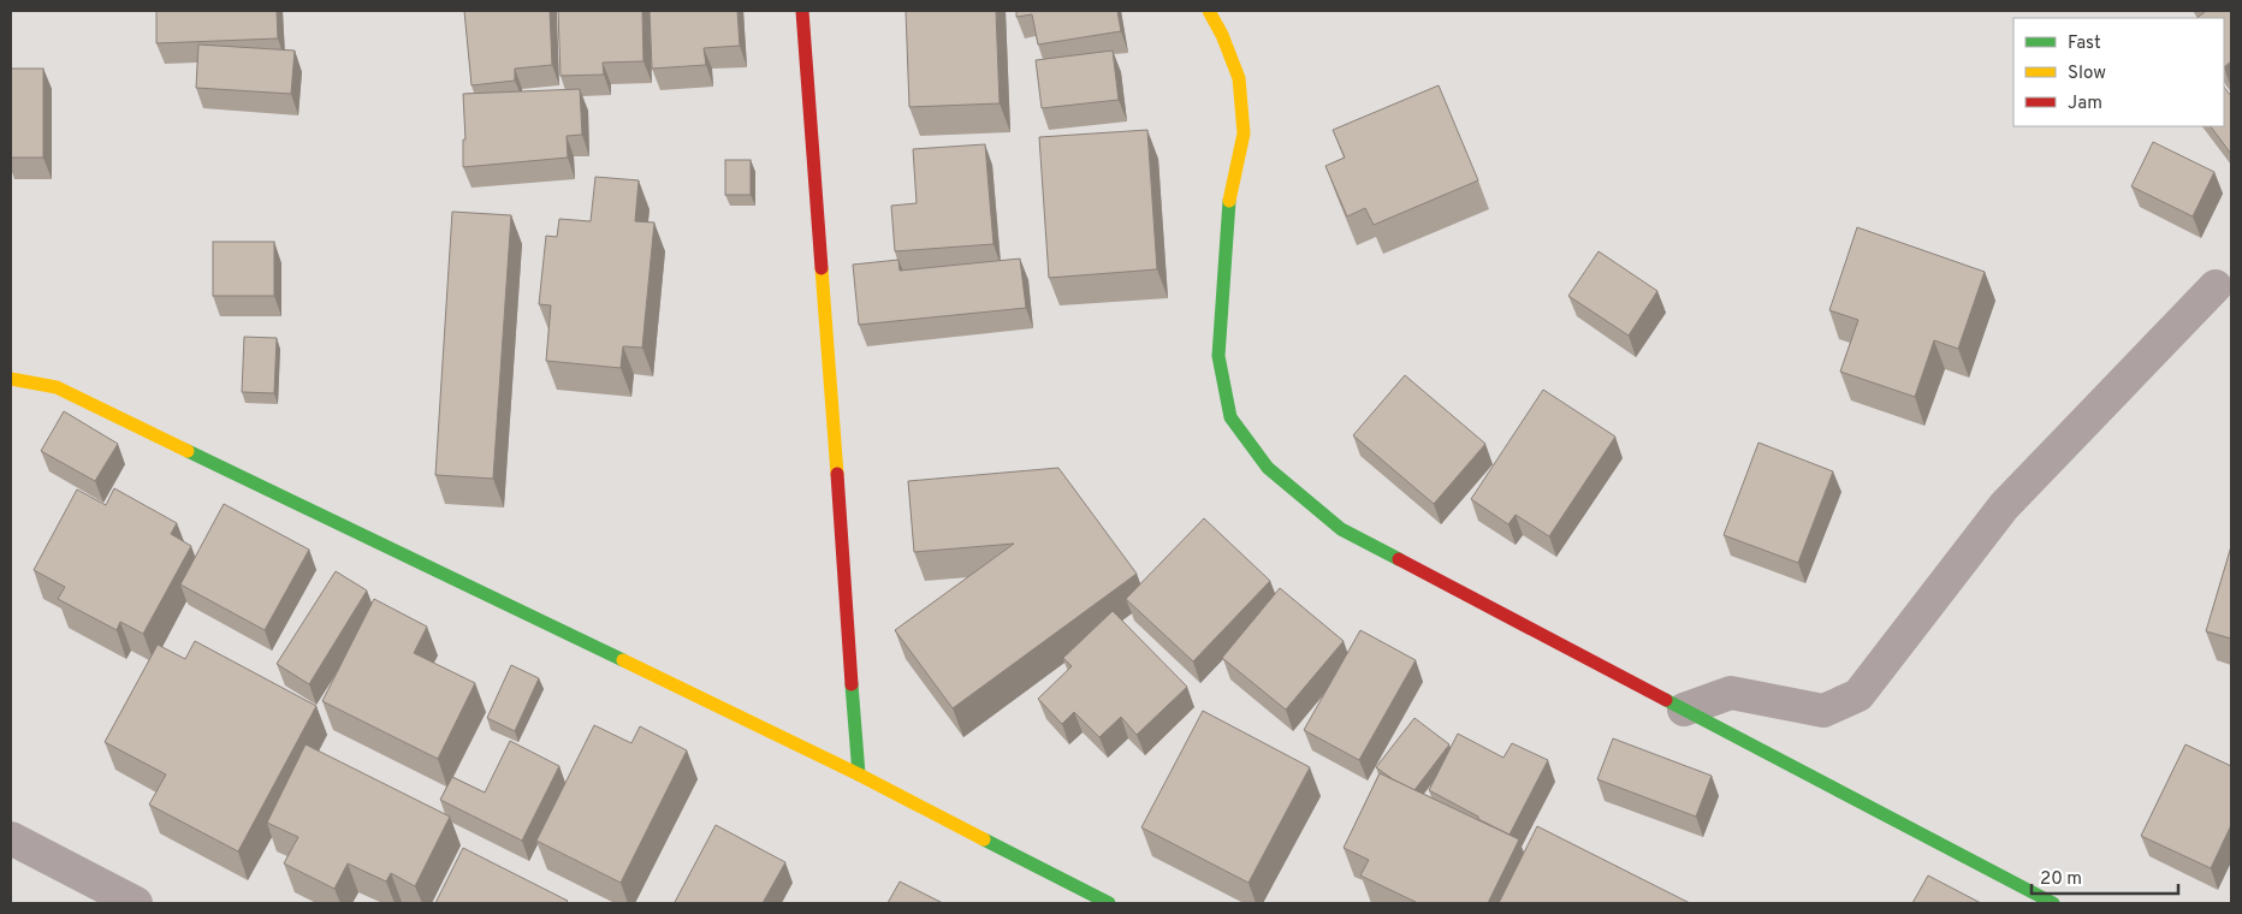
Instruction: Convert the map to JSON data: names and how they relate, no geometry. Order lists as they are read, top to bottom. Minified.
{"legend":["Fast","Slow","Jam"],"scale_bar":"20 m"}
